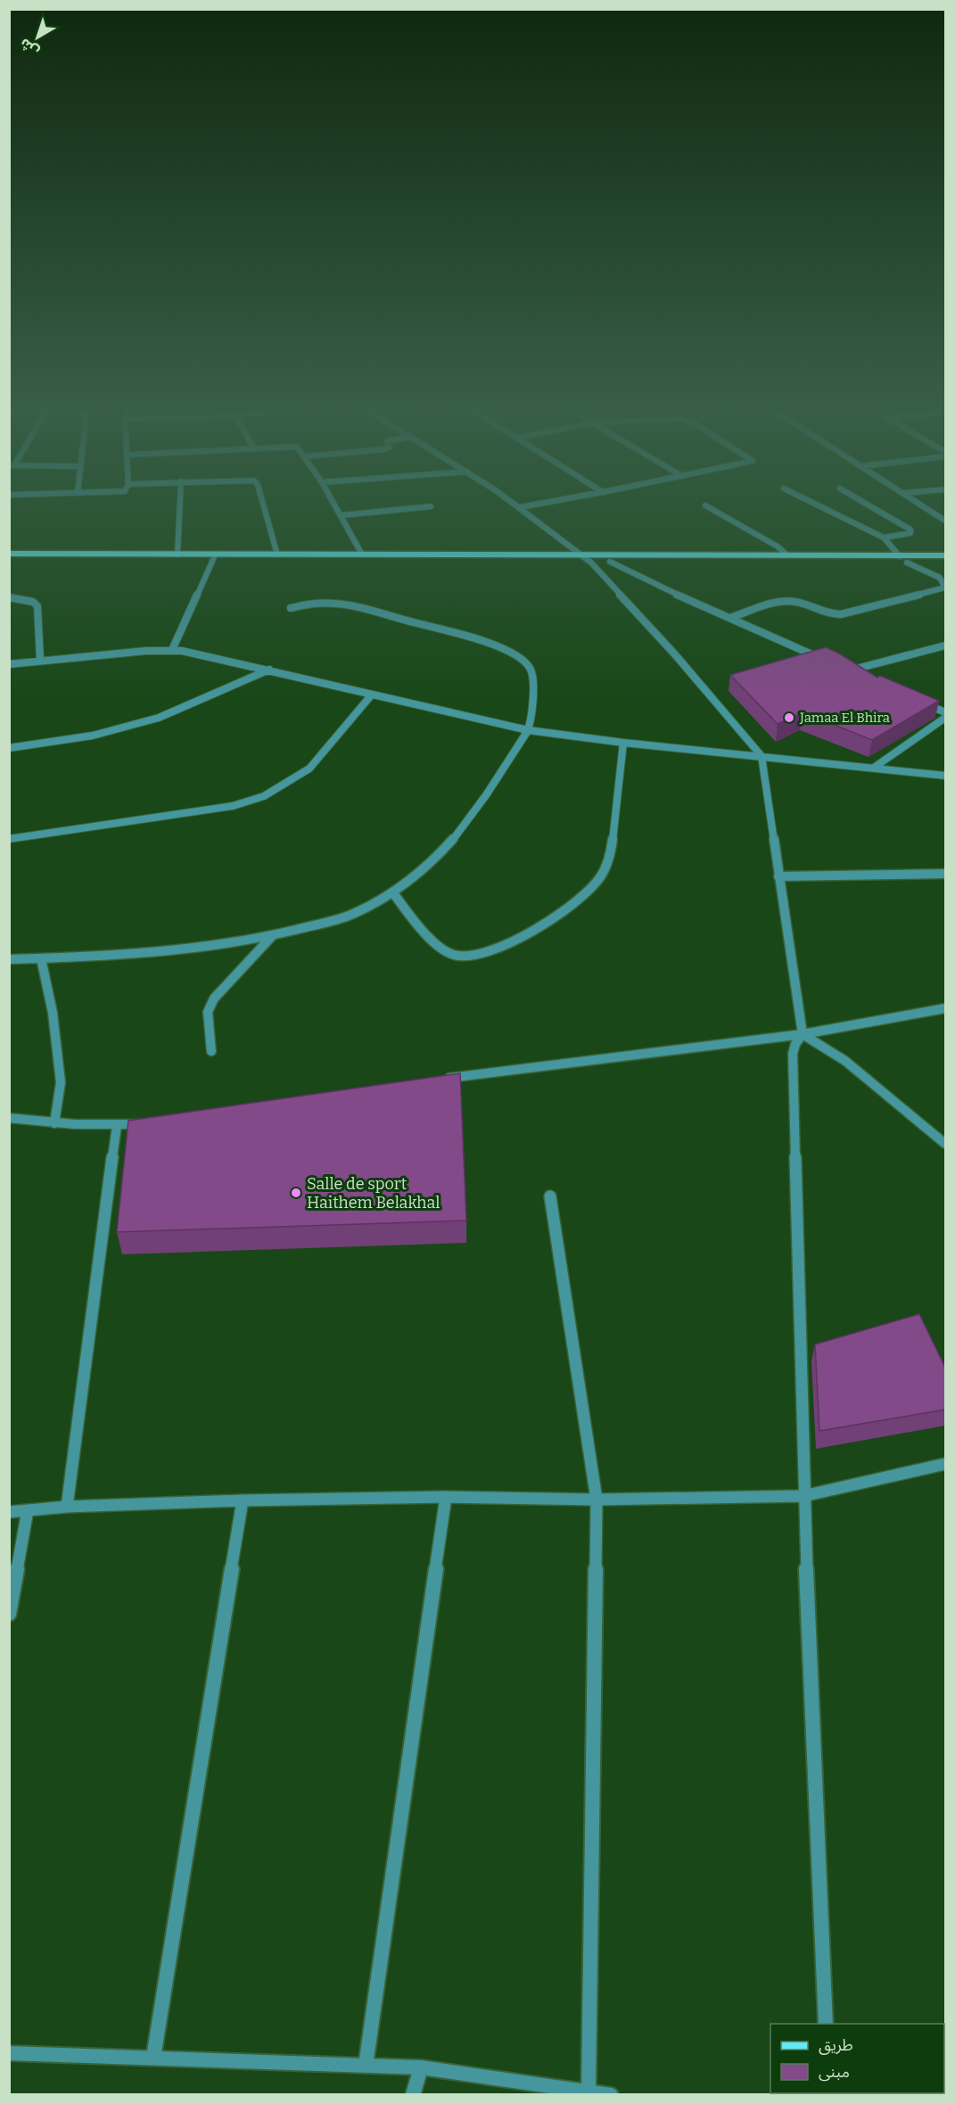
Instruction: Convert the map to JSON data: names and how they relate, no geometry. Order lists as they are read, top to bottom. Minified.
{"places":["Jamaa El Bhira","Salle de sport Haithem Belakhal"],"legend":["طريق","مبنى"],"north":"bottom left"}
